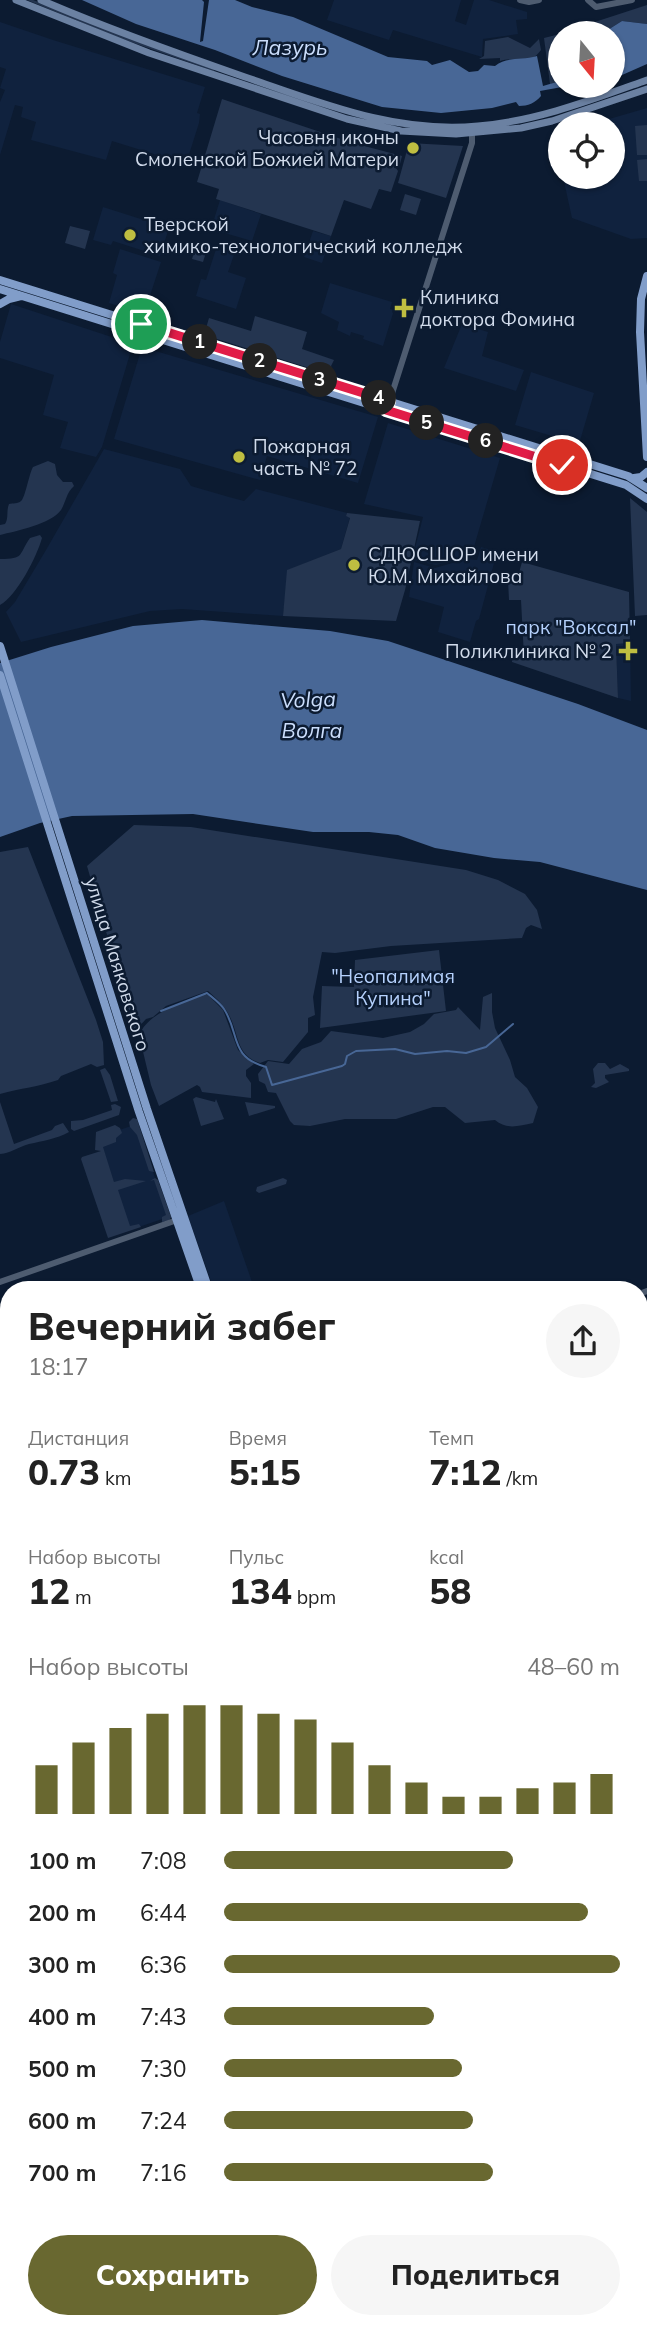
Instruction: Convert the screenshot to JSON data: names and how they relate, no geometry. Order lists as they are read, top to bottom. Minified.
{"streets":{"main road":["улица Маяковского"]},"water":["Лазурь","Volga","Волга"],"parks":["парк \"Воксал\"","\"Неопалимая Купина\""],"places":{"other":["Часовня иконы Смоленской Божией Матери","Тверской химико-технологический колледж","Пожарная часть № 72","СДЮСШОР имени Ю.М. Михайлова"],"health":["Клиника доктора Фомина","Поликлиника № 2"]},"north":"bottom","page":{"pins":["1","2","3","4","5","6"],"heading":["Вечерний забег","18:17"],"stats":[["Дистанция","0.73 km"],["Время","5:15"],["Темп","7:12 /km"],["Набор высоты","12 m"],["Пульс","134 bpm"],["kcal","58"]],"chart":["Набор высоты","48–60 m"],"list":[{"name":"100 m","note":"7:08"},{"name":"200 m","note":"6:44"},{"name":"300 m","note":"6:36"},{"name":"400 m","note":"7:43"},{"name":"500 m","note":"7:30"},{"name":"600 m","note":"7:24"},{"name":"700 m","note":"7:16"}],"buttons":["Сохранить","Поделиться"]}}
